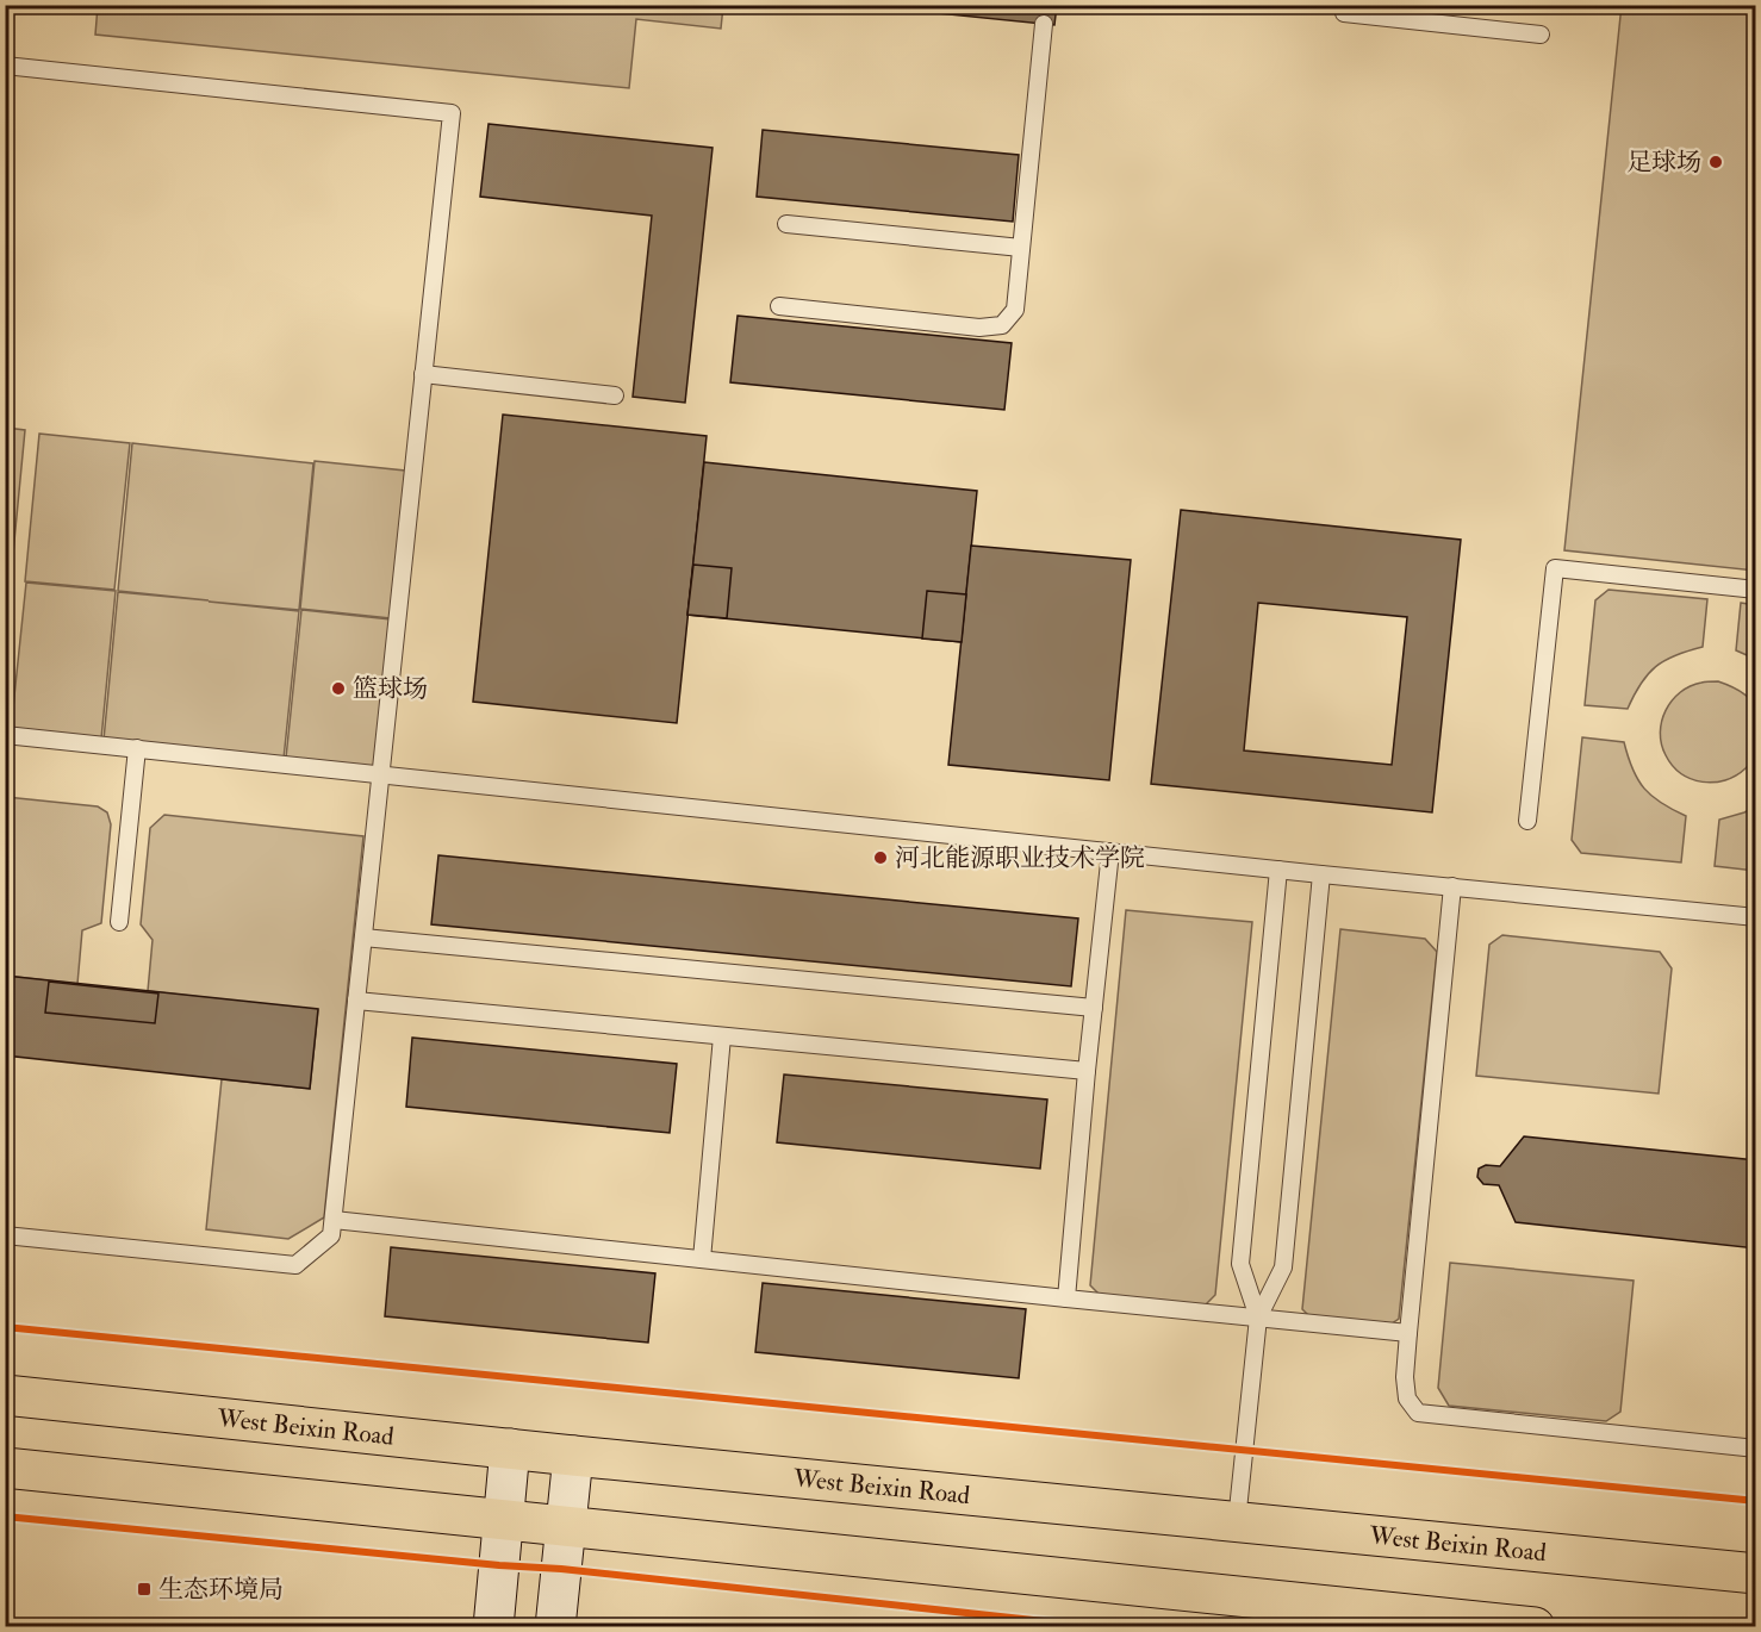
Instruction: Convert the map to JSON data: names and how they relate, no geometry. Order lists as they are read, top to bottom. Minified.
{"streets":{"main road":["West Beixin Road"]},"places":{"other":["足球场","篮球场","河北能源职业技术学院"],"transit":["生态环境局"]}}
